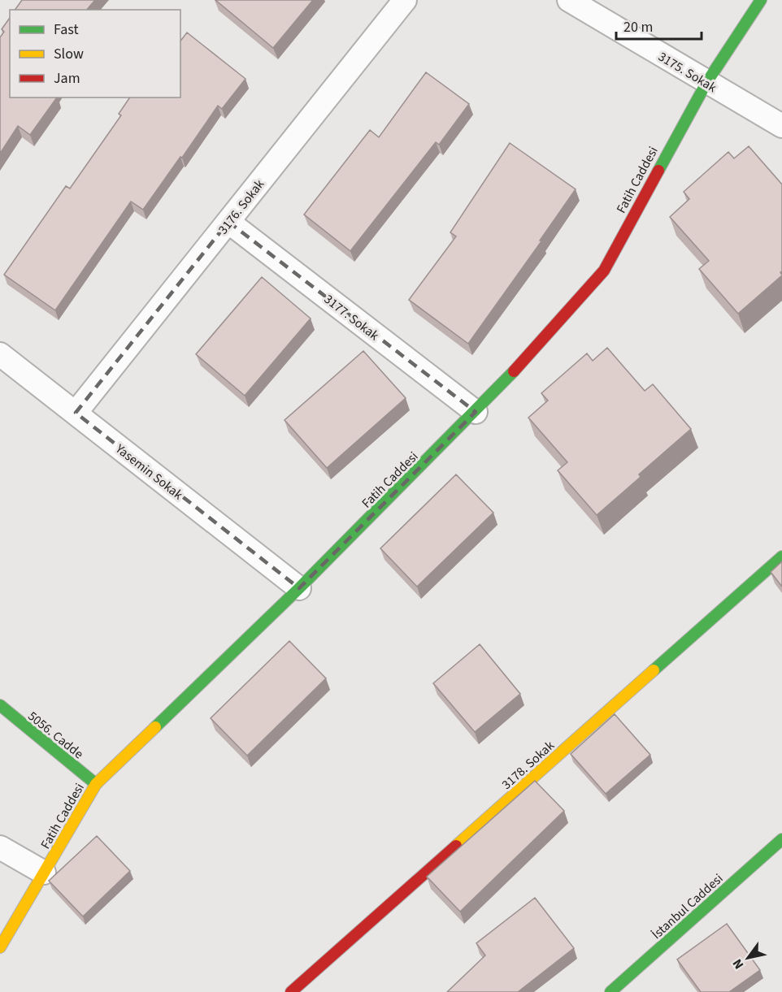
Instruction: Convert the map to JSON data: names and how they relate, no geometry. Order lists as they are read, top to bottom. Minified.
{"streets":{"street":["3175. Sokak","Fatih Caddesi","3176. Sokak","3177. Sokak","Yasemin Sokak","5056. Cadde","3178. Sokak","İstanbul Caddesi"]},"crossings":[["3175. Sokak","Fatih Caddesi"],["Fatih Caddesi","3177. Sokak"],["Fatih Caddesi","Yasemin Sokak"],["Fatih Caddesi","5056. Cadde"],["3176. Sokak","3177. Sokak"],["3176. Sokak","Yasemin Sokak"]],"legend":["Fast","Slow","Jam"],"scale_bar":"20 m","north":"bottom left"}
